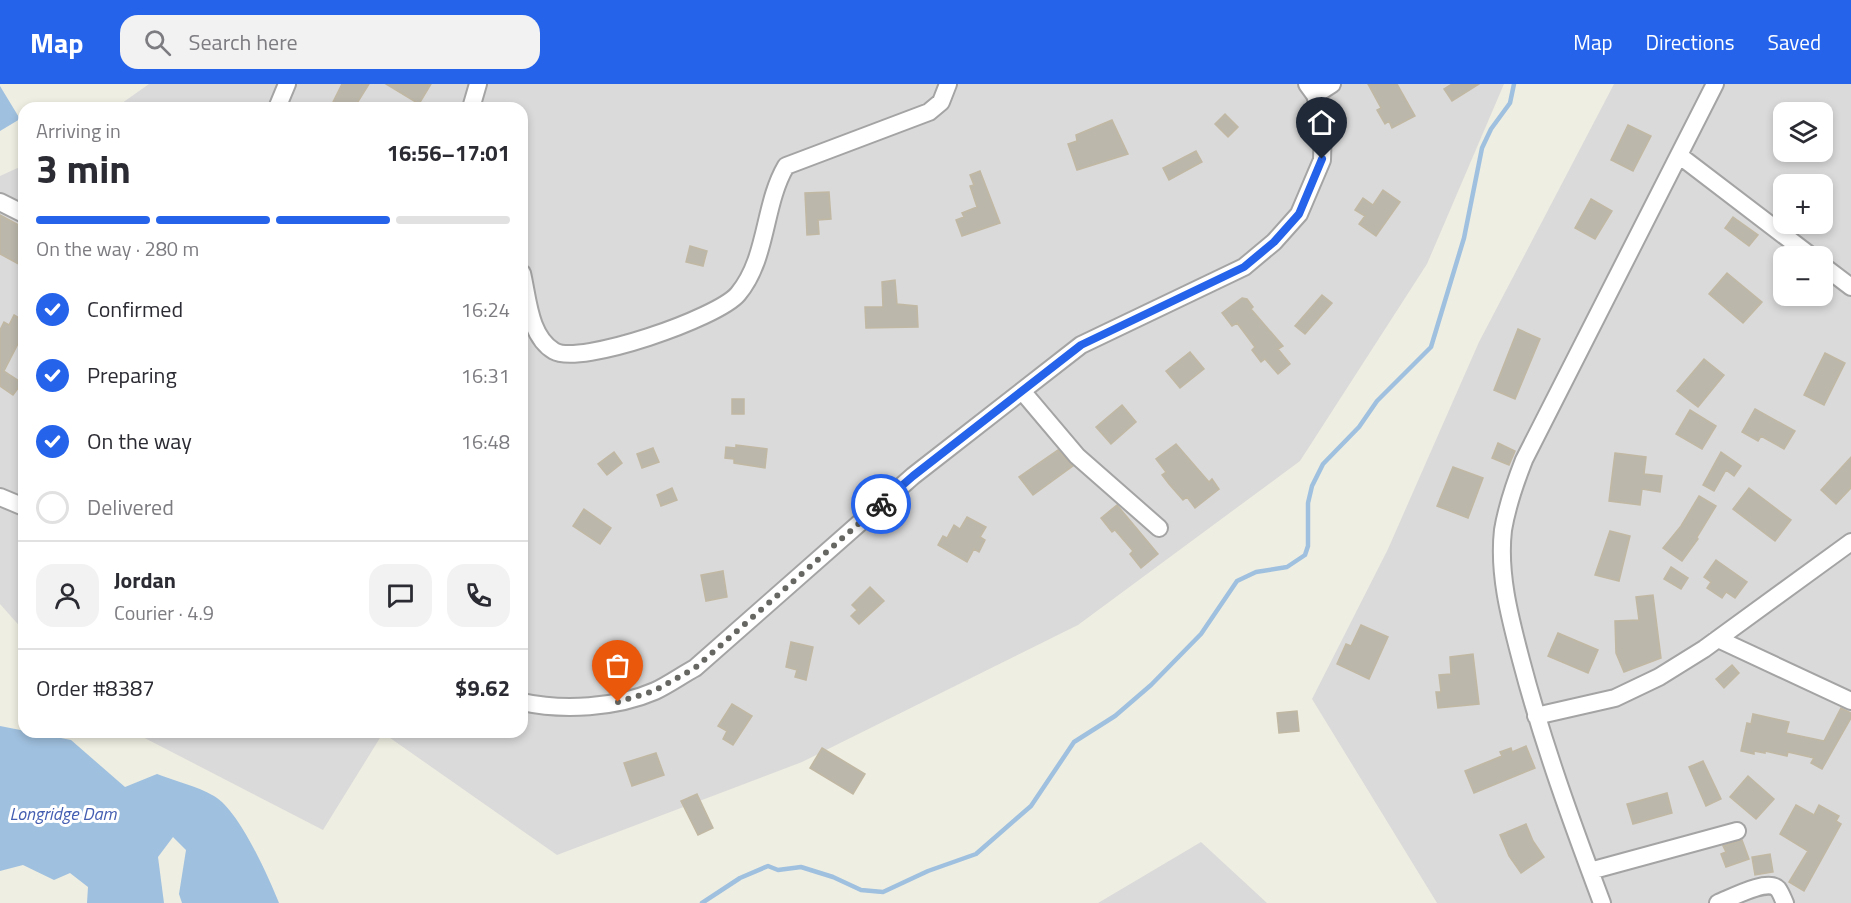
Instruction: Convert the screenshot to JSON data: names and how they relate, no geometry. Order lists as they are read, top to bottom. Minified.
{"water":["Longridge Dam"],"page":{"header":"Map","search":"Search here","nav":["Map","Directions","Saved"],"map_buttons":["+","−"],"heading":["3 min","Arriving in","16:56–17:01"],"panel":["Jordan","Courier · 4.9","Order #8387","$9.62"],"bar":"On the way · 280 m","list":[["Confirmed","16:24"],["Preparing","16:31"],["On the way","16:48"],"Delivered"]}}
